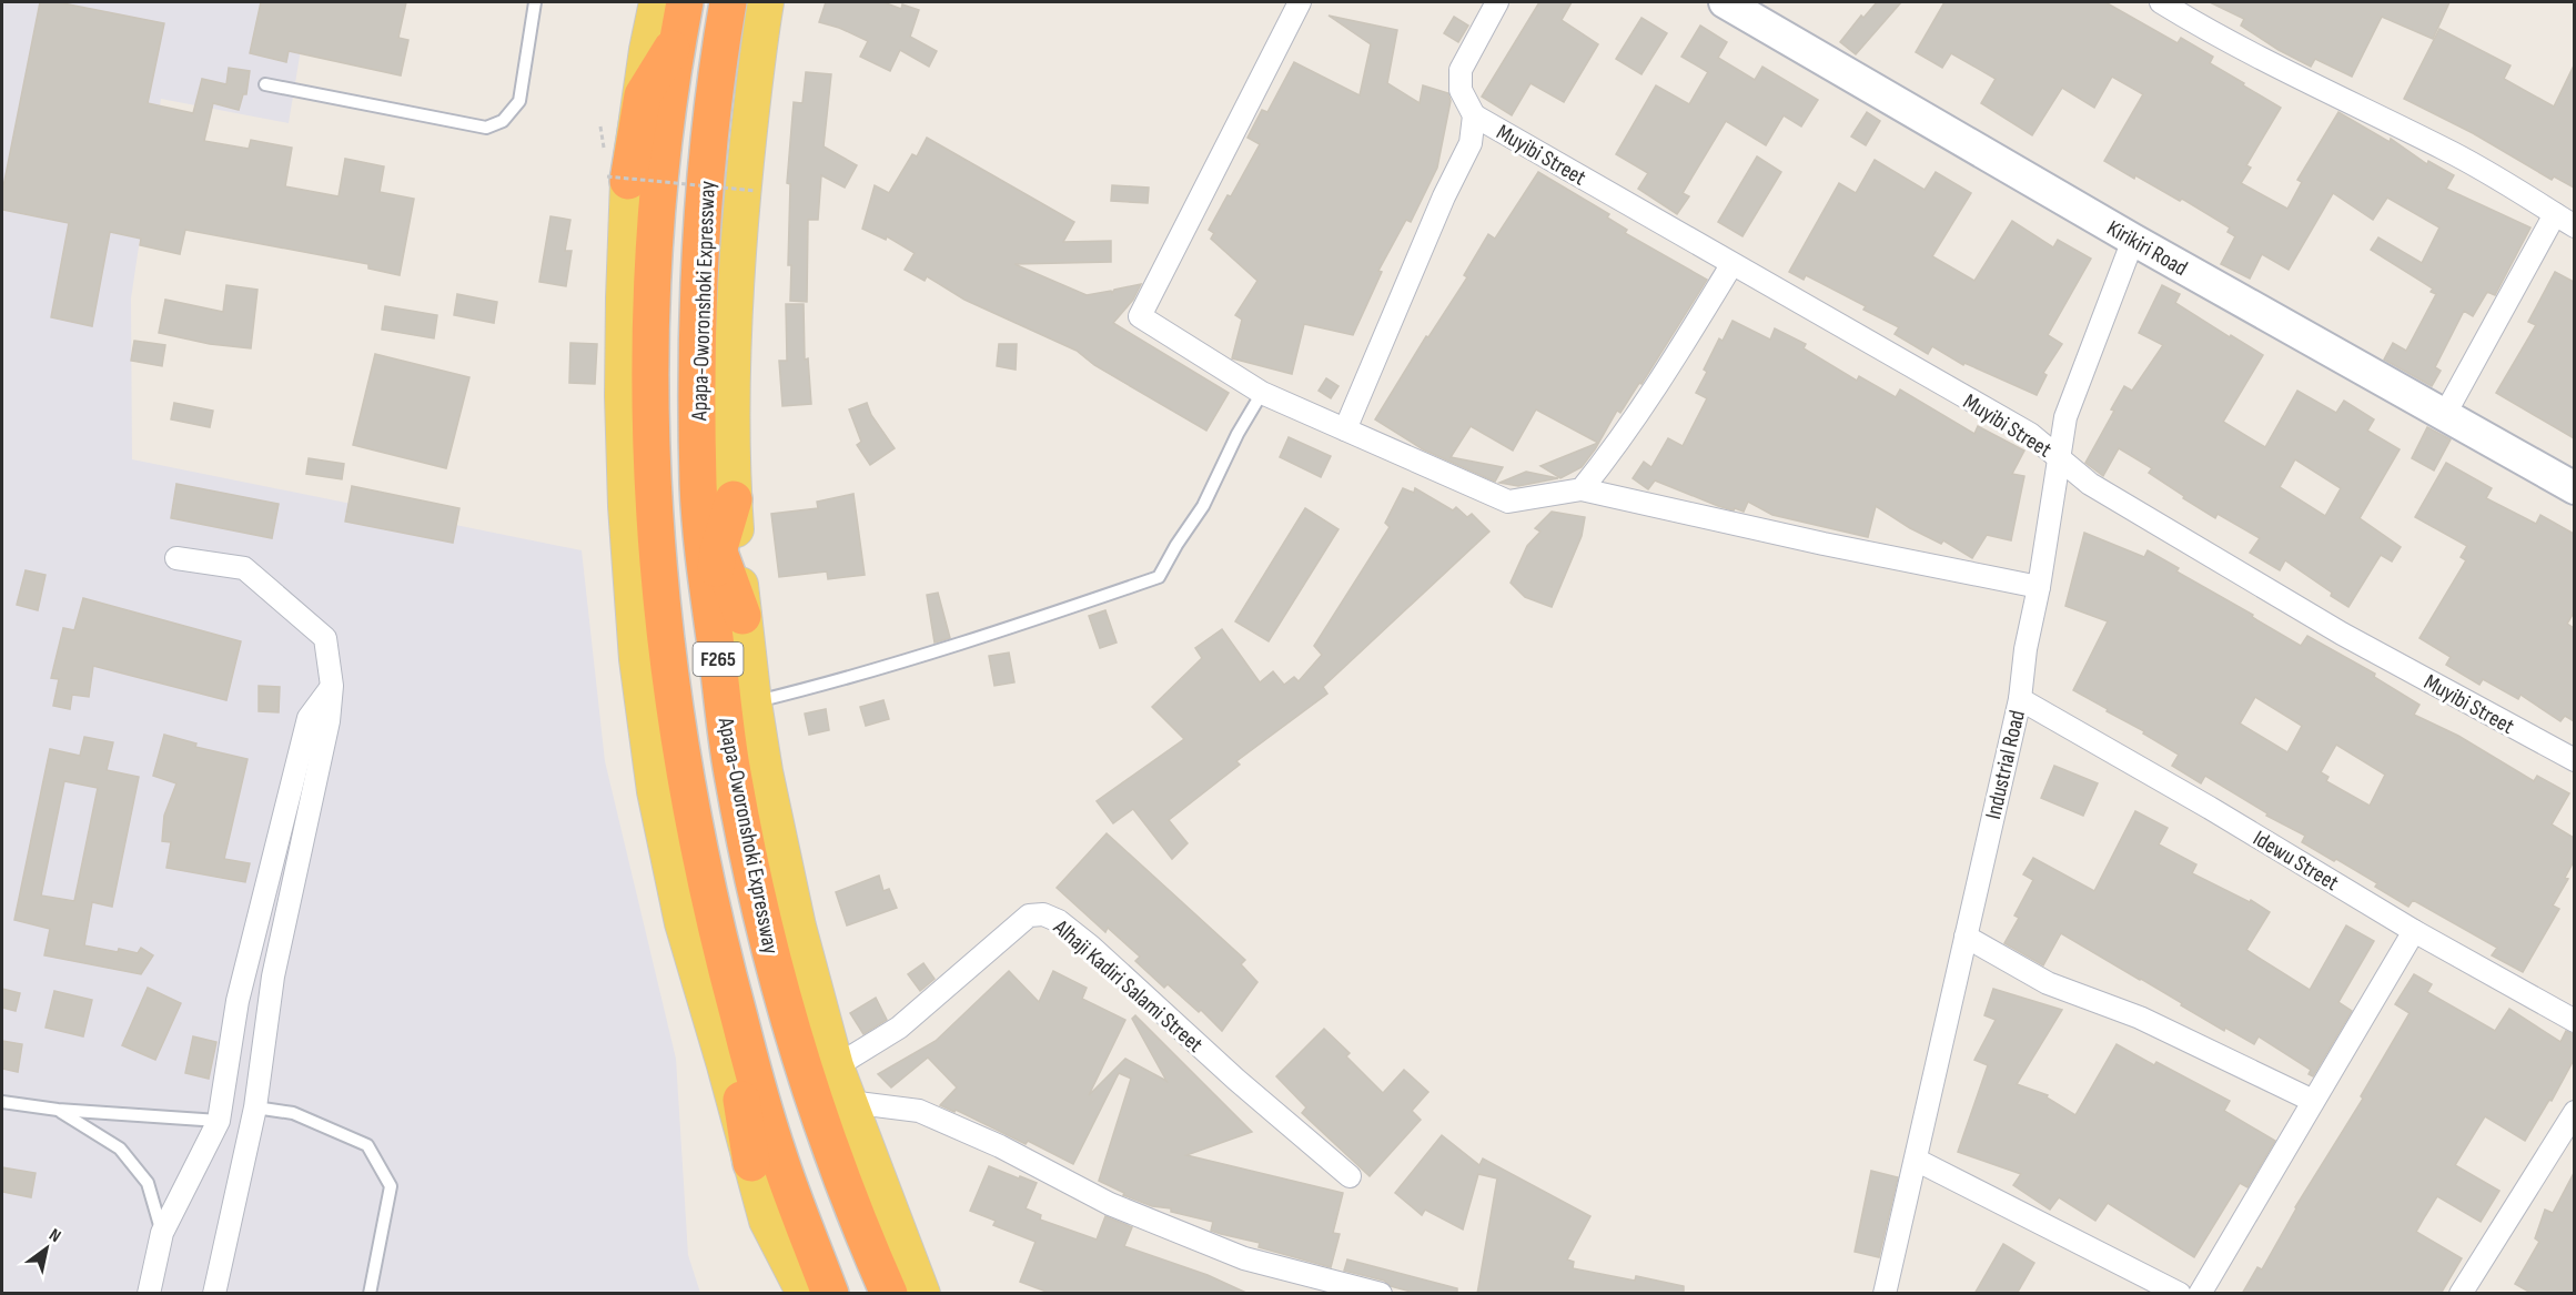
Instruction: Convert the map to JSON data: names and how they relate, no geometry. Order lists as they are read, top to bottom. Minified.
{"streets":{"highway":["Apapa-Oworonshoki Expressway","F265"],"main road":["Kirikiri Road"],"street":["Muyibi Street","Industrial Road","Idewu Street","Alhaji Kadiri Salami Street"]},"crossings":[["Muyibi Street","Industrial Road"],["Kirikiri Road","Industrial Road"],["Apapa-Oworonshoki Expressway","Alhaji Kadiri Salami Street"],["Industrial Road","Idewu Street"]],"north":"top right"}
